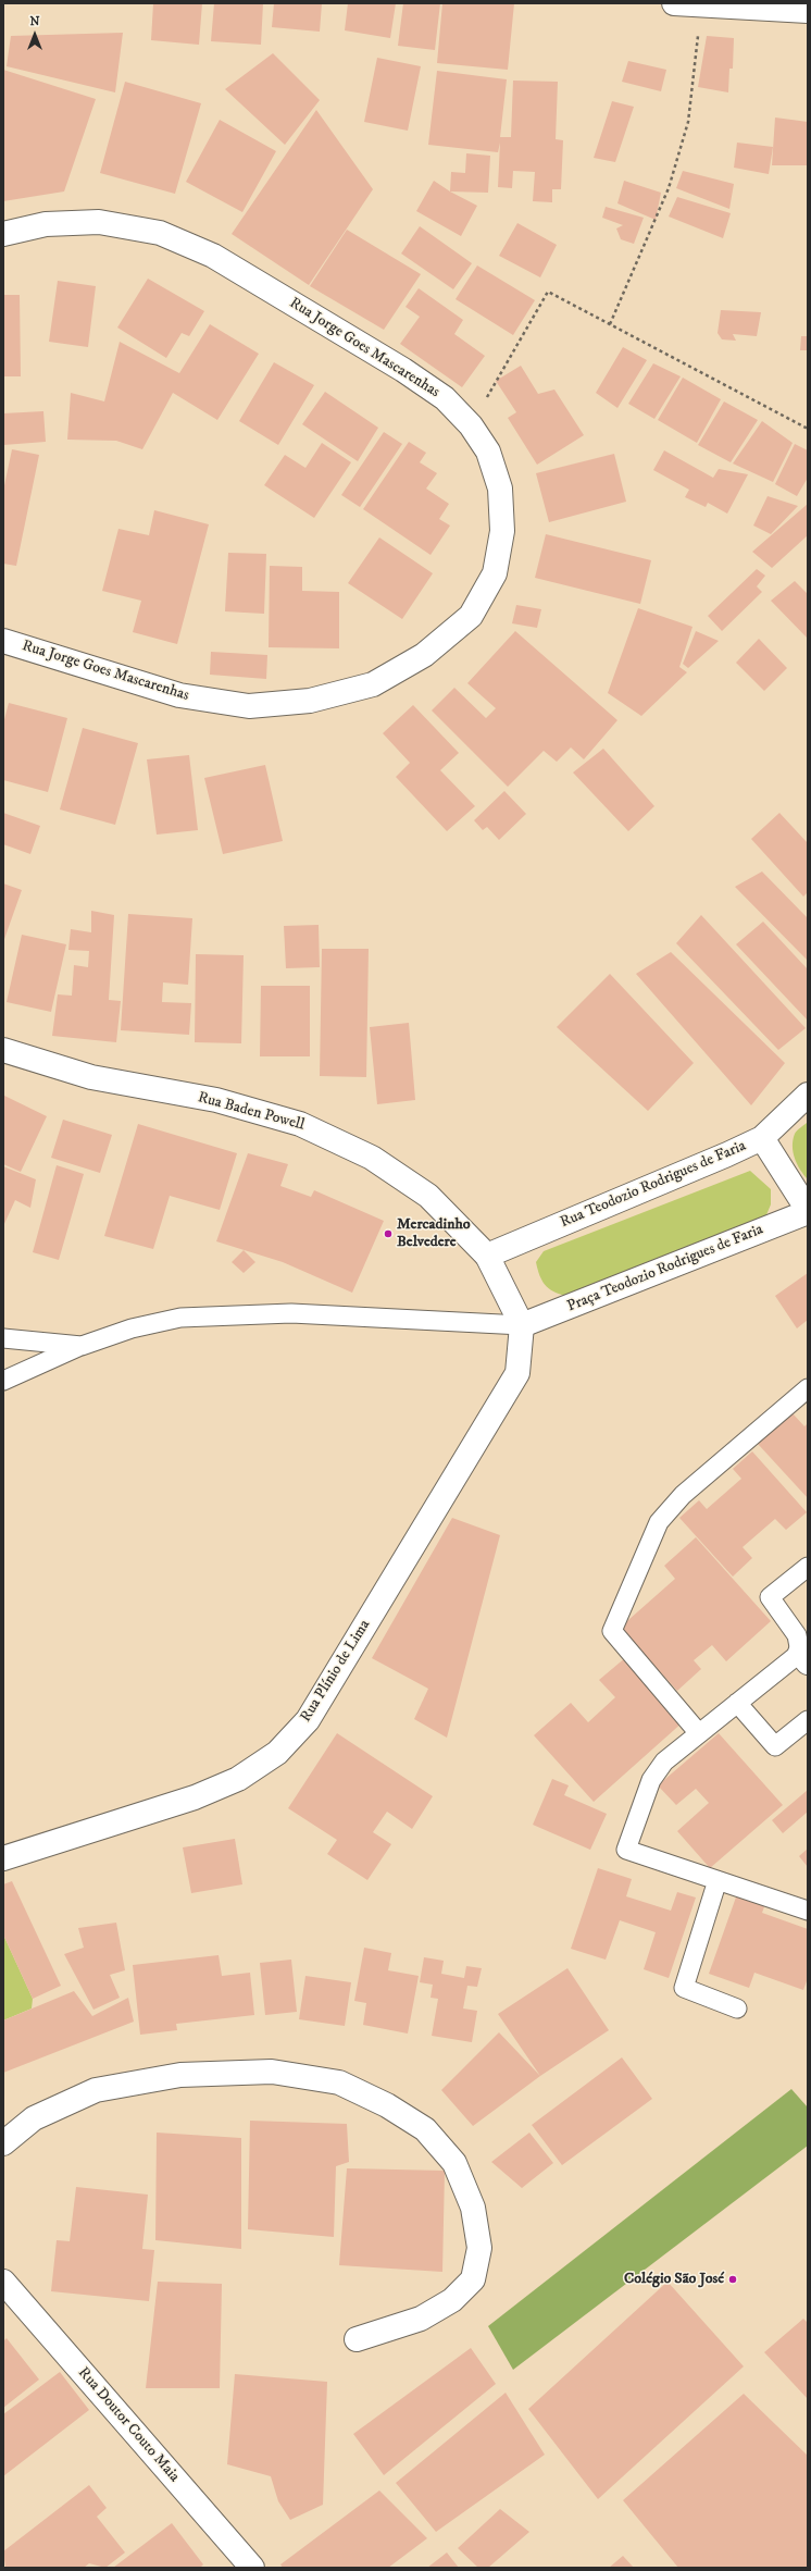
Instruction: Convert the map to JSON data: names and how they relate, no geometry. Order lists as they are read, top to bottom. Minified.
{"streets":{"street":["Rua Jorge Goes Mascarenhas","Rua Baden Powell","Rua Teodozio Rodrigues de Faria","Praça Teodozio Rodrigues de Faria","Rua Plínio de Lima","Rua Doutor Couto Maia"]},"crossings":[["Rua Baden Powell","Rua Teodozio Rodrigues de Faria"],["Rua Baden Powell","Praça Teodozio Rodrigues de Faria"],["Rua Baden Powell","Rua Plínio de Lima"],["Praça Teodozio Rodrigues de Faria","Rua Plínio de Lima"]],"places":["Mercadinho Belvedere","Colégio São José"],"north":"top"}
